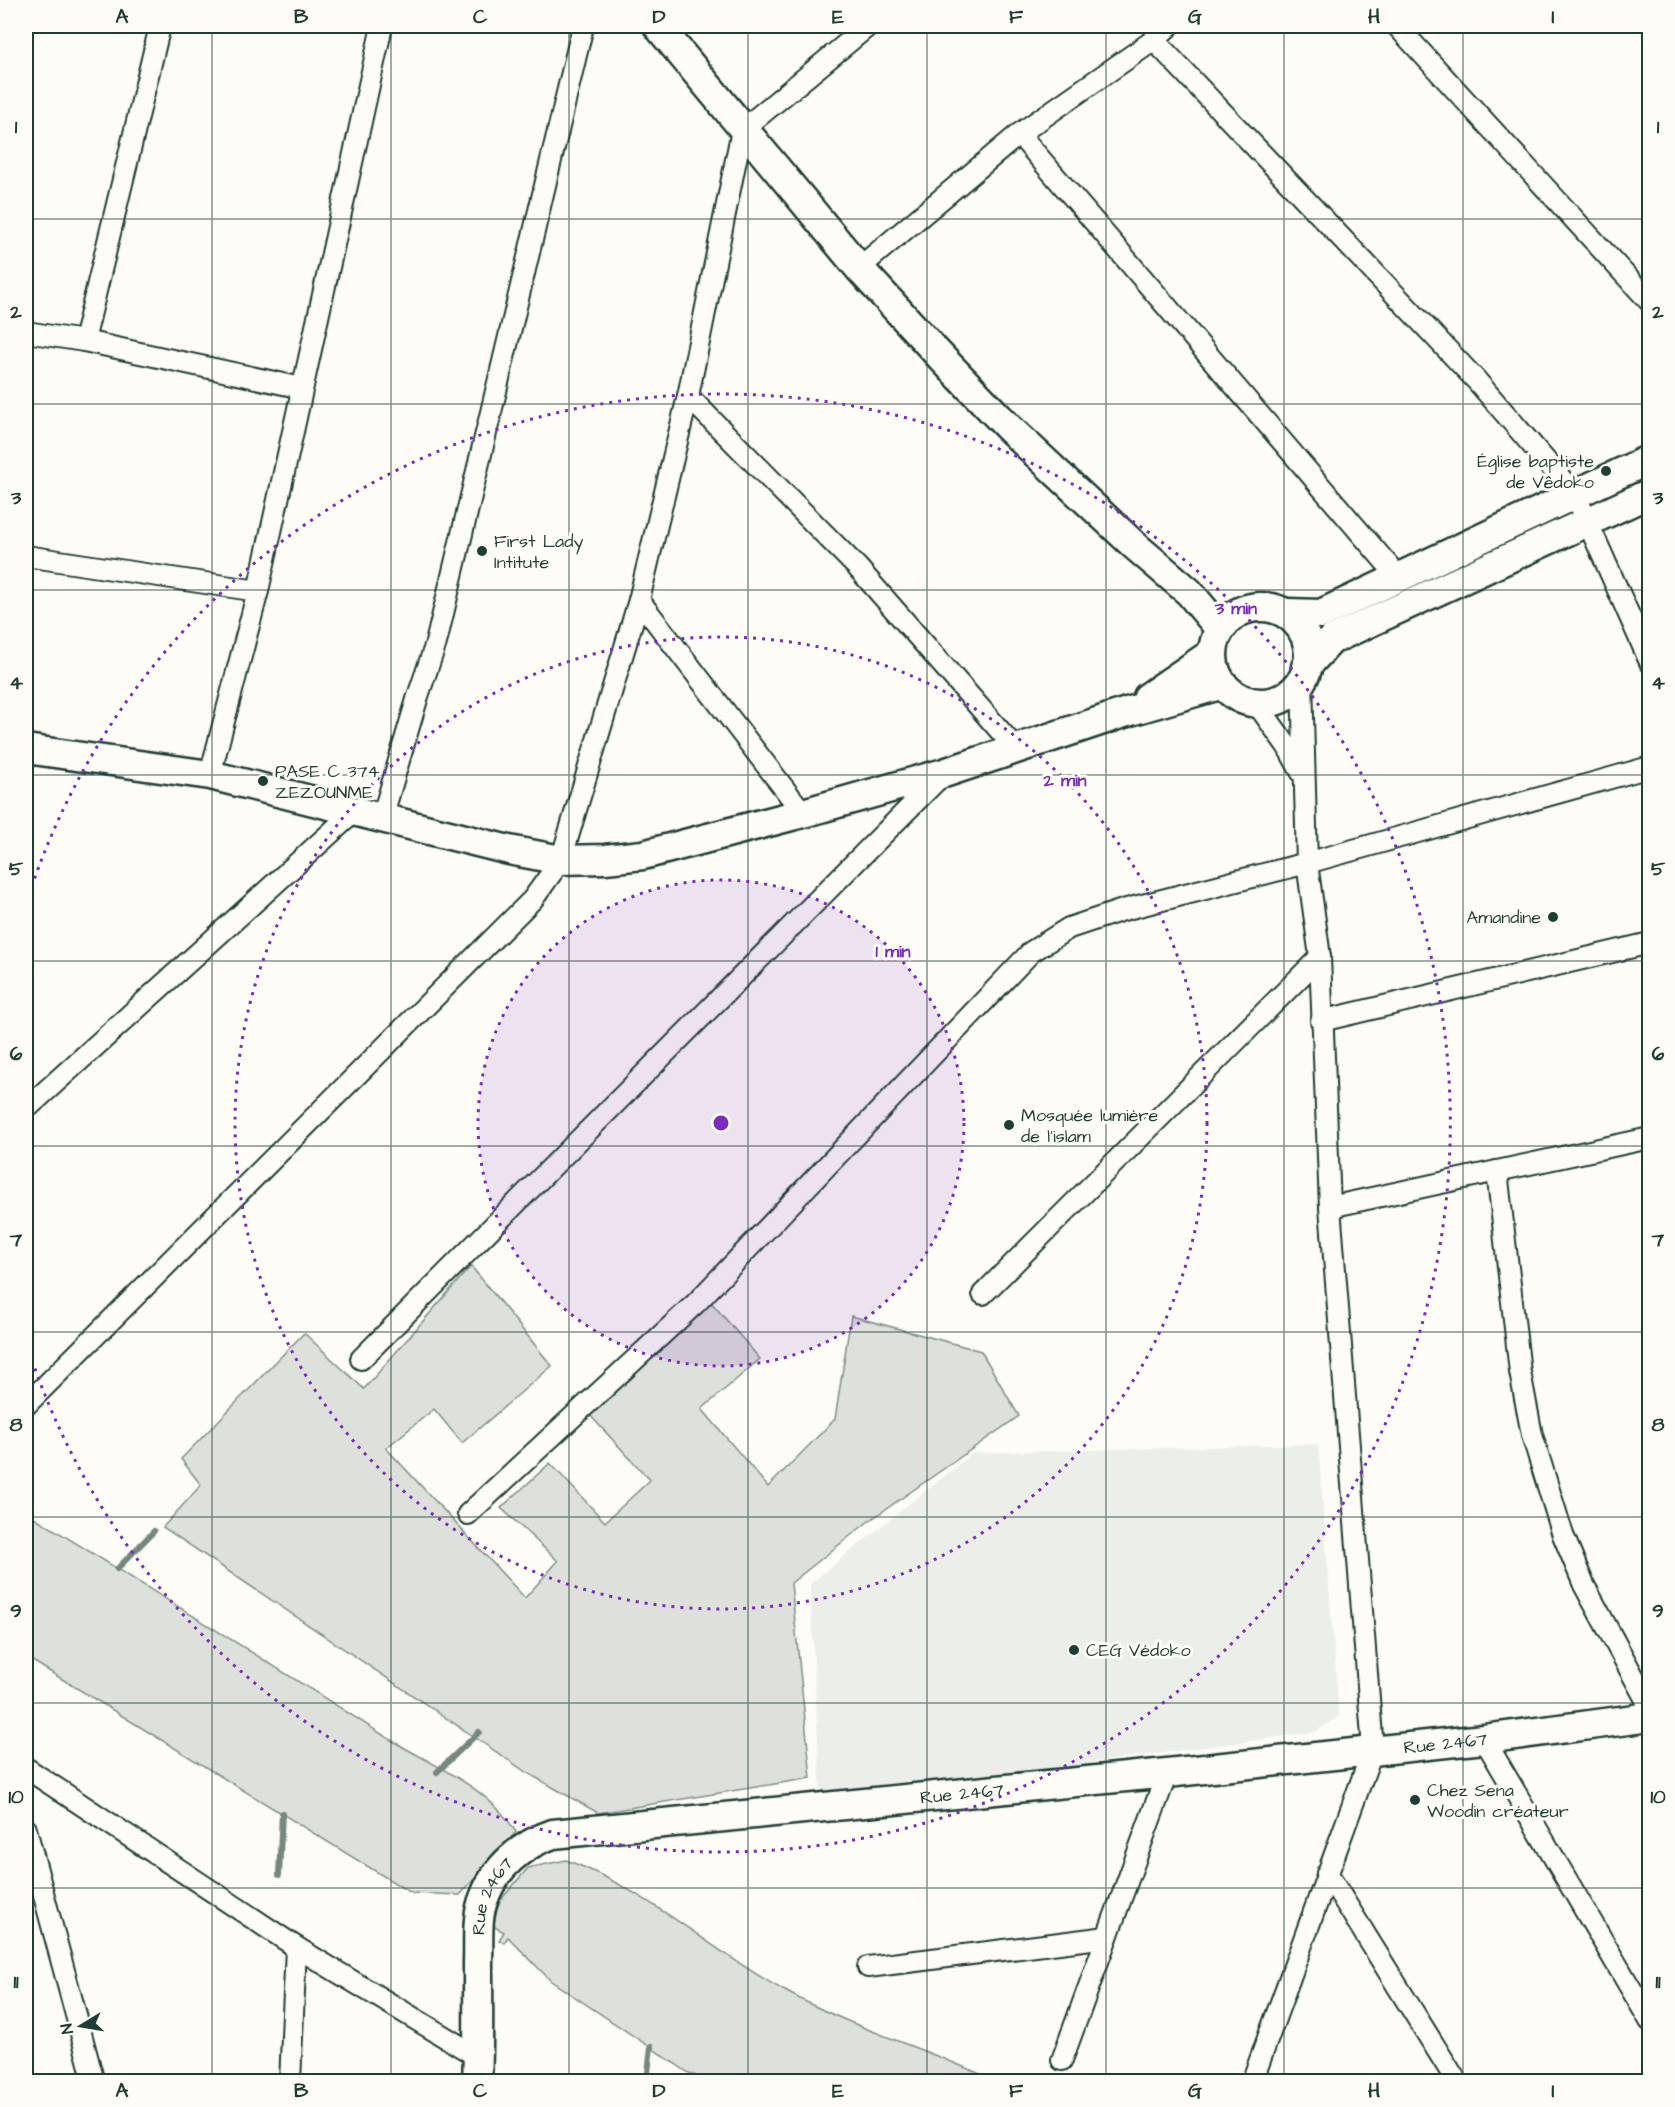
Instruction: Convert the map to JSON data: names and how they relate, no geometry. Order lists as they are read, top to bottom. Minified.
{"streets":{"street":["Rue 2467"]},"places":["Église baptiste de Vêdoko","First Lady Intitute","PASE C 374 ZEZOUNME","Amandine","Mosquée lumière de l'islam","CEG Védoko","Chez Sena Woodin créateur"],"north":"left","grid":{"columns":["A","B","C","D","E","F","G","H","I"],"rows":["1","2","3","4","5","6","7","8","9","10","11"]},"rings":["3 min","2 min","1 min"]}
